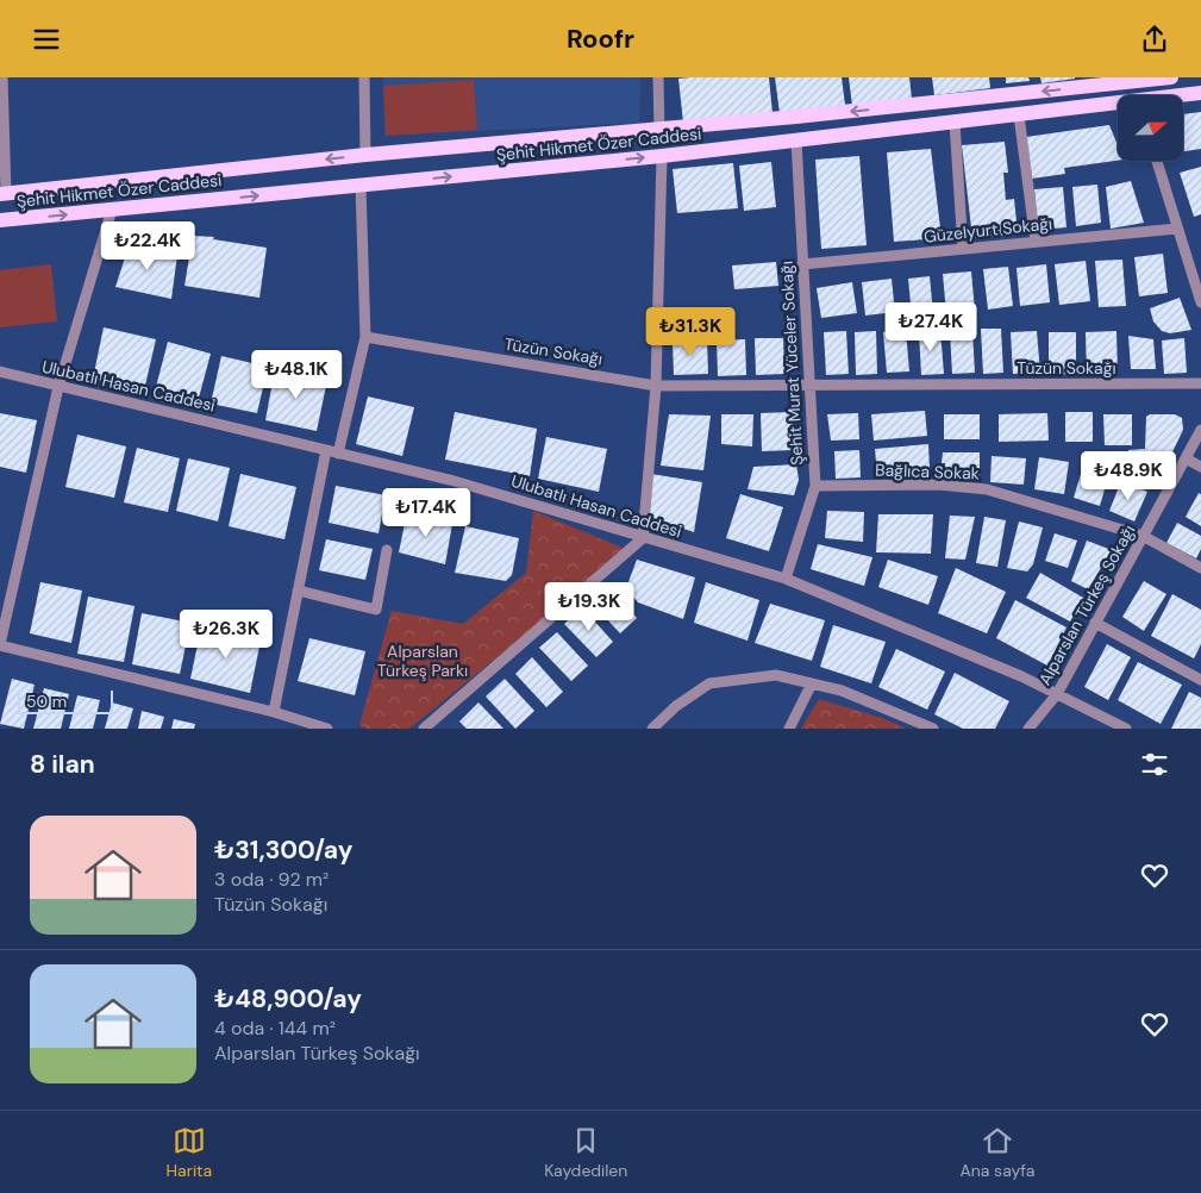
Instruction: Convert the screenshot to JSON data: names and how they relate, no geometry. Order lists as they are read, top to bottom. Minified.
{"streets":{"main road":["Şehit Hikmet Özer Caddesi"],"street":["Güzelyurt Sokağı","Tüzün Sokağı","Şehit Murat Yüceler Sokağı","Ulubatlı Hasan Caddesi","Bağlıca Sokak","Alparslan Türkeş Sokağı"]},"crossings":[["Şehit Hikmet Özer Caddesi","Şehit Murat Yüceler Sokağı"],["Güzelyurt Sokağı","Şehit Murat Yüceler Sokağı"],["Tüzün Sokağı","Şehit Murat Yüceler Sokağı"],["Şehit Murat Yüceler Sokağı","Ulubatlı Hasan Caddesi"],["Şehit Murat Yüceler Sokağı","Bağlıca Sokak"],["Ulubatlı Hasan Caddesi","Alparslan Türkeş Sokağı"],["Bağlıca Sokak","Alparslan Türkeş Sokağı"]],"parks":["Alparslan Türkeş Parkı"],"scale_bar":"50 m","north":"right","page":{"header":"Roofr","price":["₺22.4K","₺27.4K","₺31.3K","₺48.1K","₺48.9K","₺17.4K","₺19.3K","₺26.3K"],"scale":"50 m","heading":"8 ilan","list":[{"name":"₺31,300/ay","note":"3 oda · 92 m² · Tüzün Sokağı"},{"name":"₺48,900/ay","note":"4 oda · 144 m² · Alparslan Türkeş Sokağı"}],"tabs":["Harita","Kaydedilen","Ana sayfa"]}}
